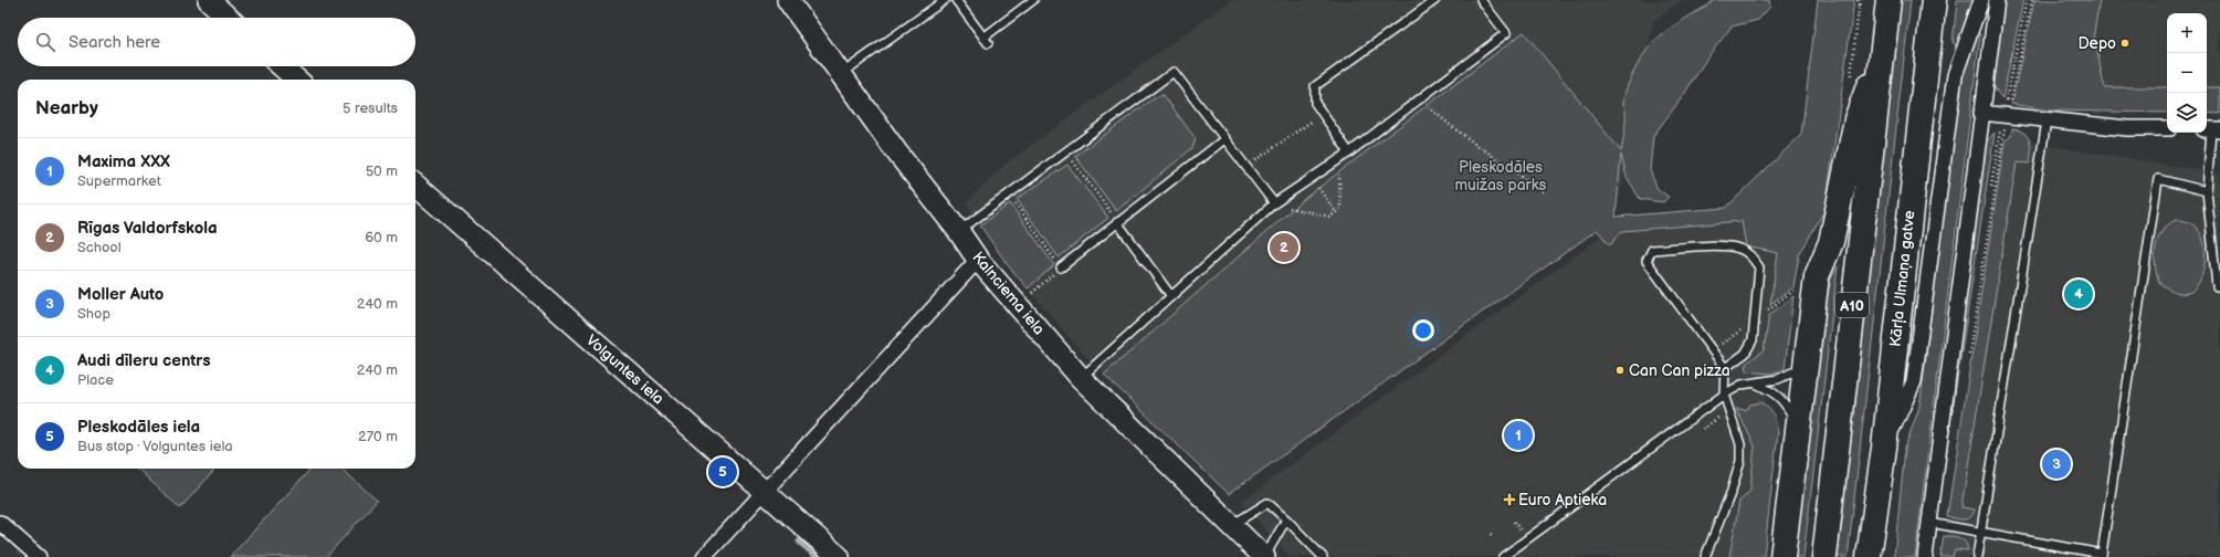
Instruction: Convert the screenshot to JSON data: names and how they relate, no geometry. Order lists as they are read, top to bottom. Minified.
{"streets":{"highway":["Kārļa Ulmaņa gatve","A10"],"street":["Kalnciema iela","Volguntes iela"]},"parks":["Pleskodāles muižas parks"],"places":{"other":["Depo","Can Can pizza"],"health":["Euro Aptieka"]},"page":{"map_buttons":["+","−"],"search":"Search here","heading":["Nearby","5 results"],"list":[{"mark":"1","name":"Maxima XXX","note":"Supermarket","value":"50 m"},{"mark":"2","name":"Rīgas Valdorfskola","note":"School","value":"60 m"},{"mark":"3","name":"Moller Auto","note":"Shop","value":"240 m"},{"mark":"4","name":"Audi dīleru centrs","note":"Place","value":"240 m"},{"mark":"5","name":"Pleskodāles iela","note":"Bus stop · Volguntes iela","value":"270 m"}],"pins":["2","4","1","3","5"]}}
